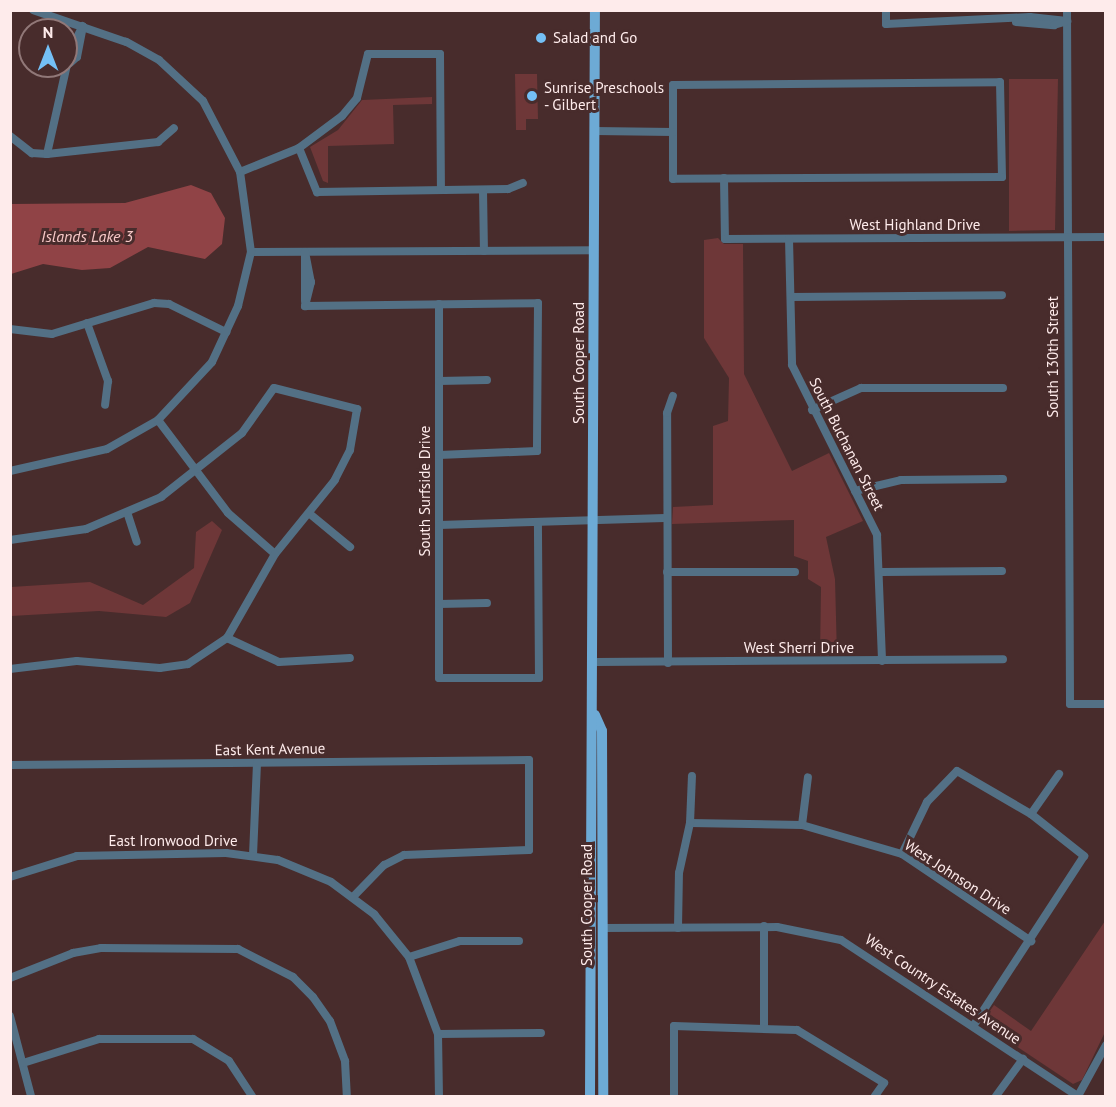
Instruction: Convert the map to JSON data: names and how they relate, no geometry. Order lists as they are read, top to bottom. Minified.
{"streets":{"main road":["South Cooper Road"],"street":["West Highland Drive","South 130th Street","South Buchanan Street","South Surfside Drive","West Sherri Drive","East Kent Avenue","East Ironwood Drive","West Johnson Drive","West Country Estates Avenue"]},"crossings":[["West Highland Drive","South 130th Street"],["West Highland Drive","South Buchanan Street"],["South Cooper Road","West Sherri Drive"],["South Cooper Road","West Country Estates Avenue"],["South Buchanan Street","West Sherri Drive"],["East Kent Avenue","East Ironwood Drive"]],"water":["Islands Lake 3"],"places":["Salad and Go","Sunrise Preschools - Gilbert"],"north":"top"}
